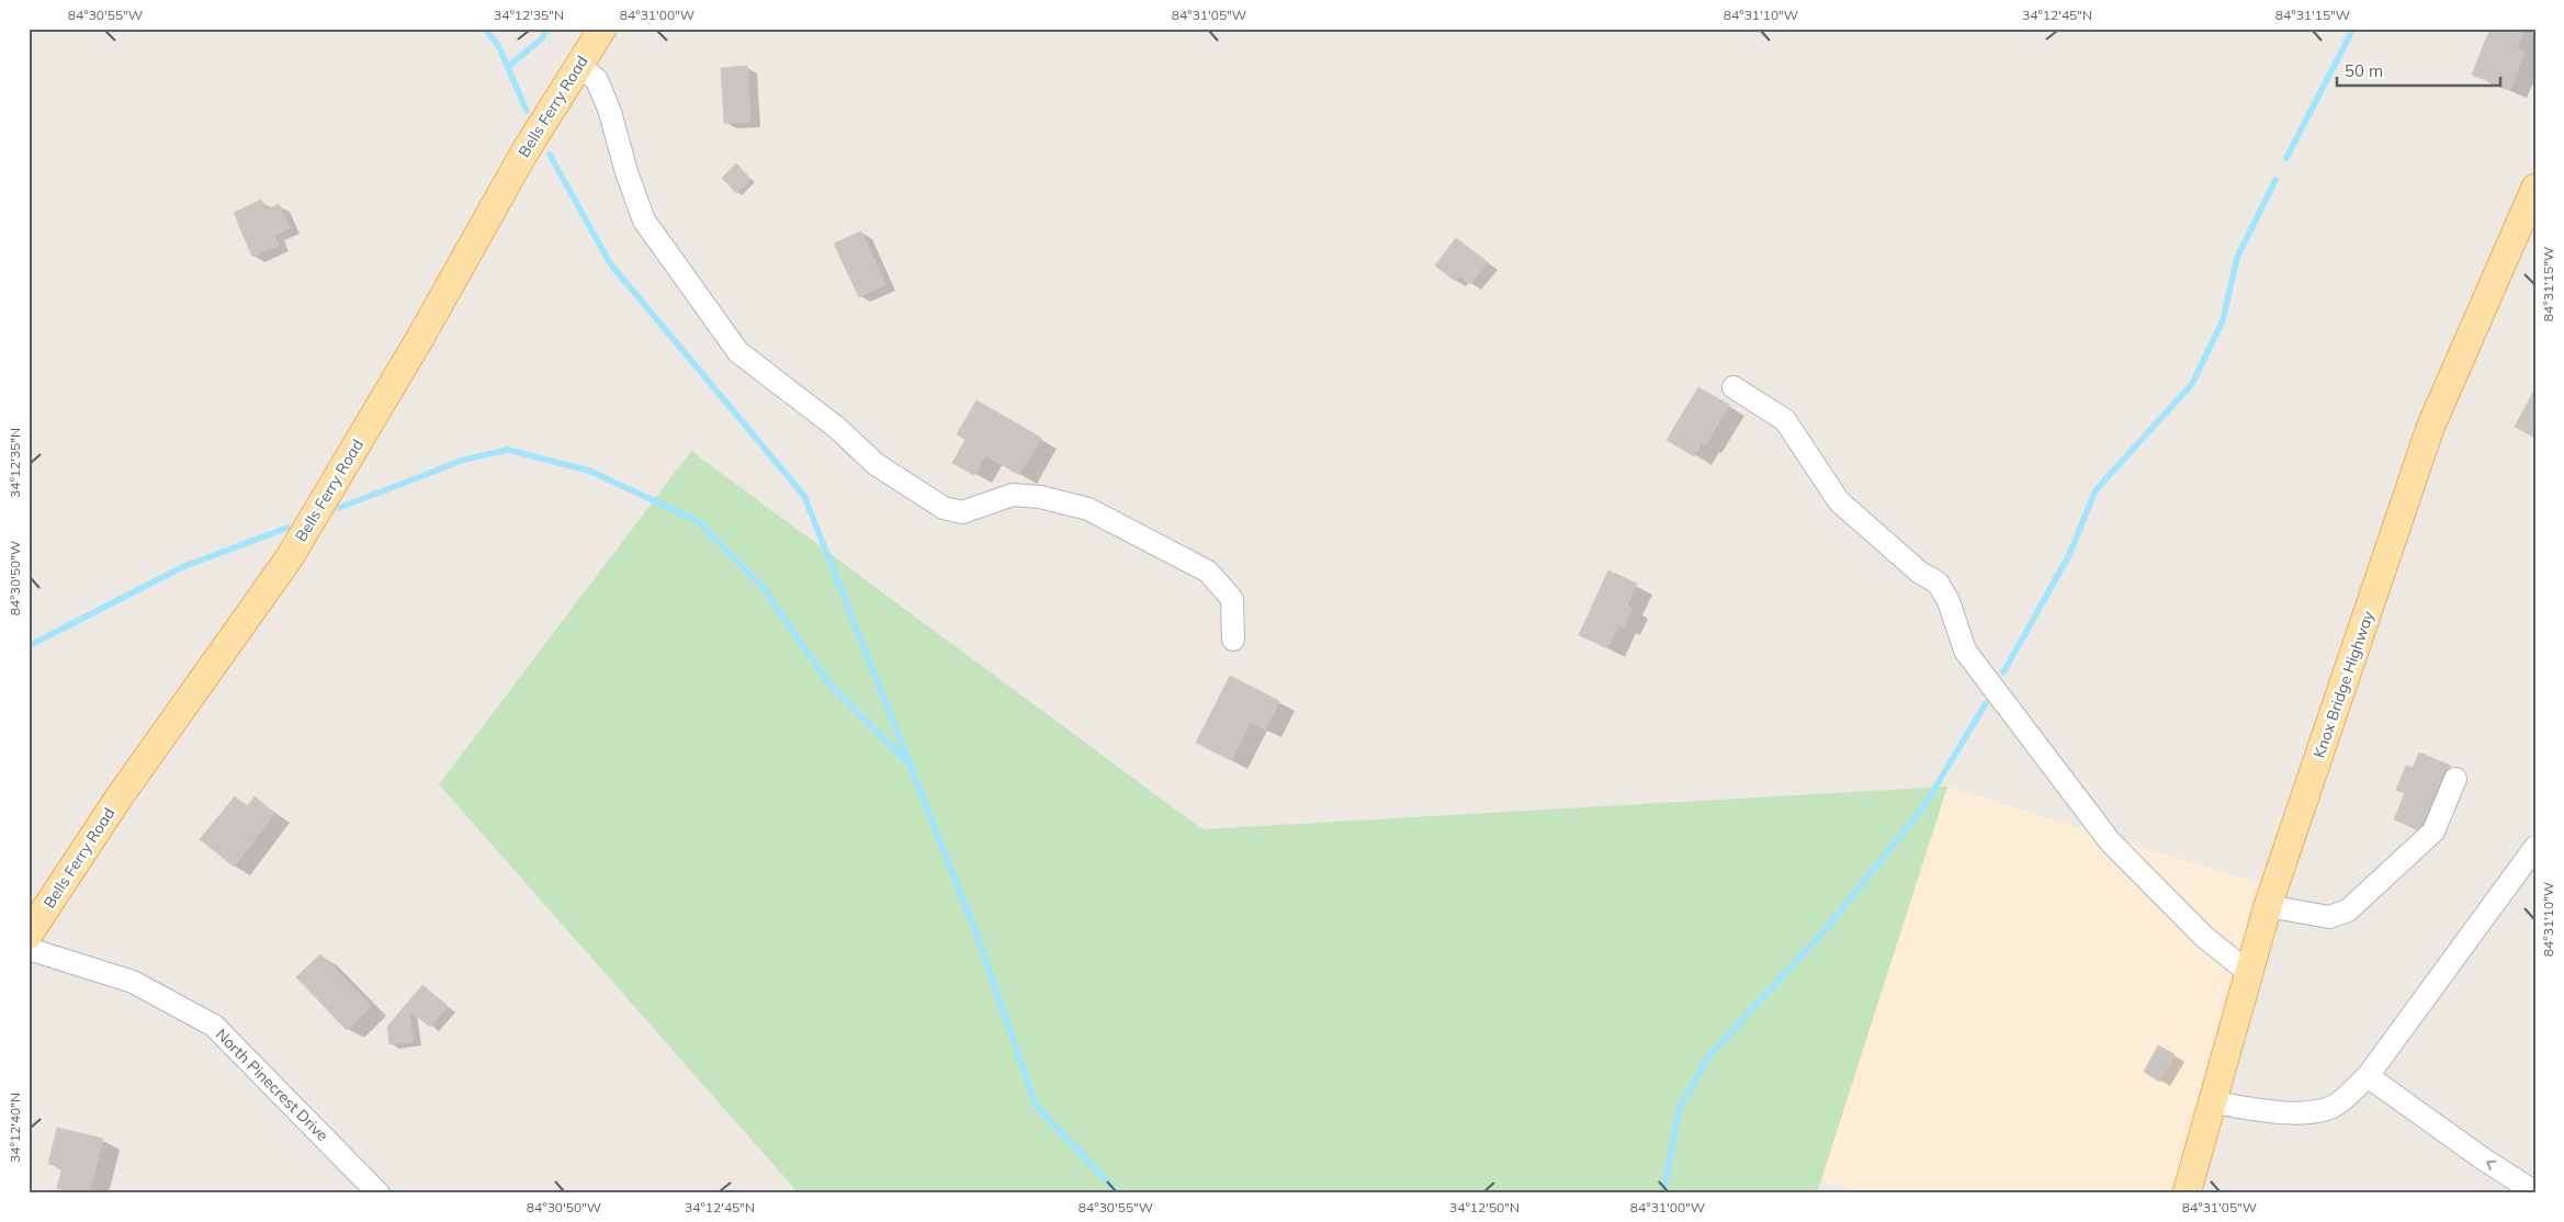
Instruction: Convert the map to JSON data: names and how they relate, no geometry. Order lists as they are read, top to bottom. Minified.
{"streets":{"main road":["Bells Ferry Road","Knox Bridge Highway"],"street":["North Pinecrest Drive"]},"scale_bar":"50 m","coordinates":["84°30'55\"W","34°12'35\"N","84°31'00\"W","84°31'05\"W","84°31'10\"W","34°12'45\"N","84°31'15\"W","84°30'50\"W","34°12'40\"N","34°12'50\"N"]}
